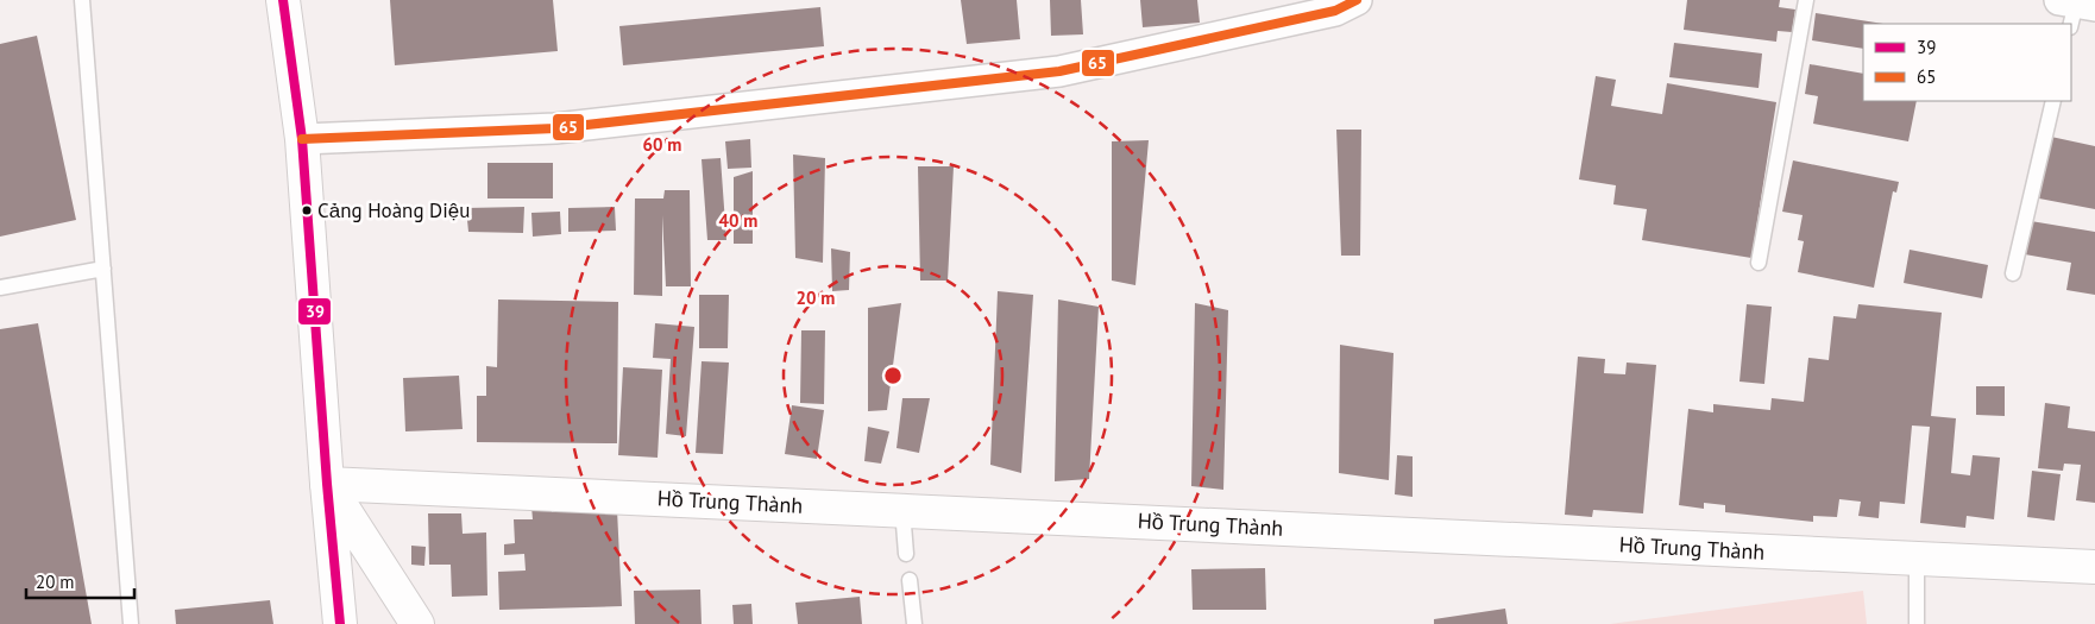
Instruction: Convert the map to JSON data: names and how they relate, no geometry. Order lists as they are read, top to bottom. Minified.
{"streets":{"main road":["Hồ Trung Thành"]},"places":["Cảng Hoàng Diệu"],"lines":["transit line 39","transit line 65"],"legend":["39","65"],"scale_bar":"20 m","rings":["60 m","40 m","20 m"]}
